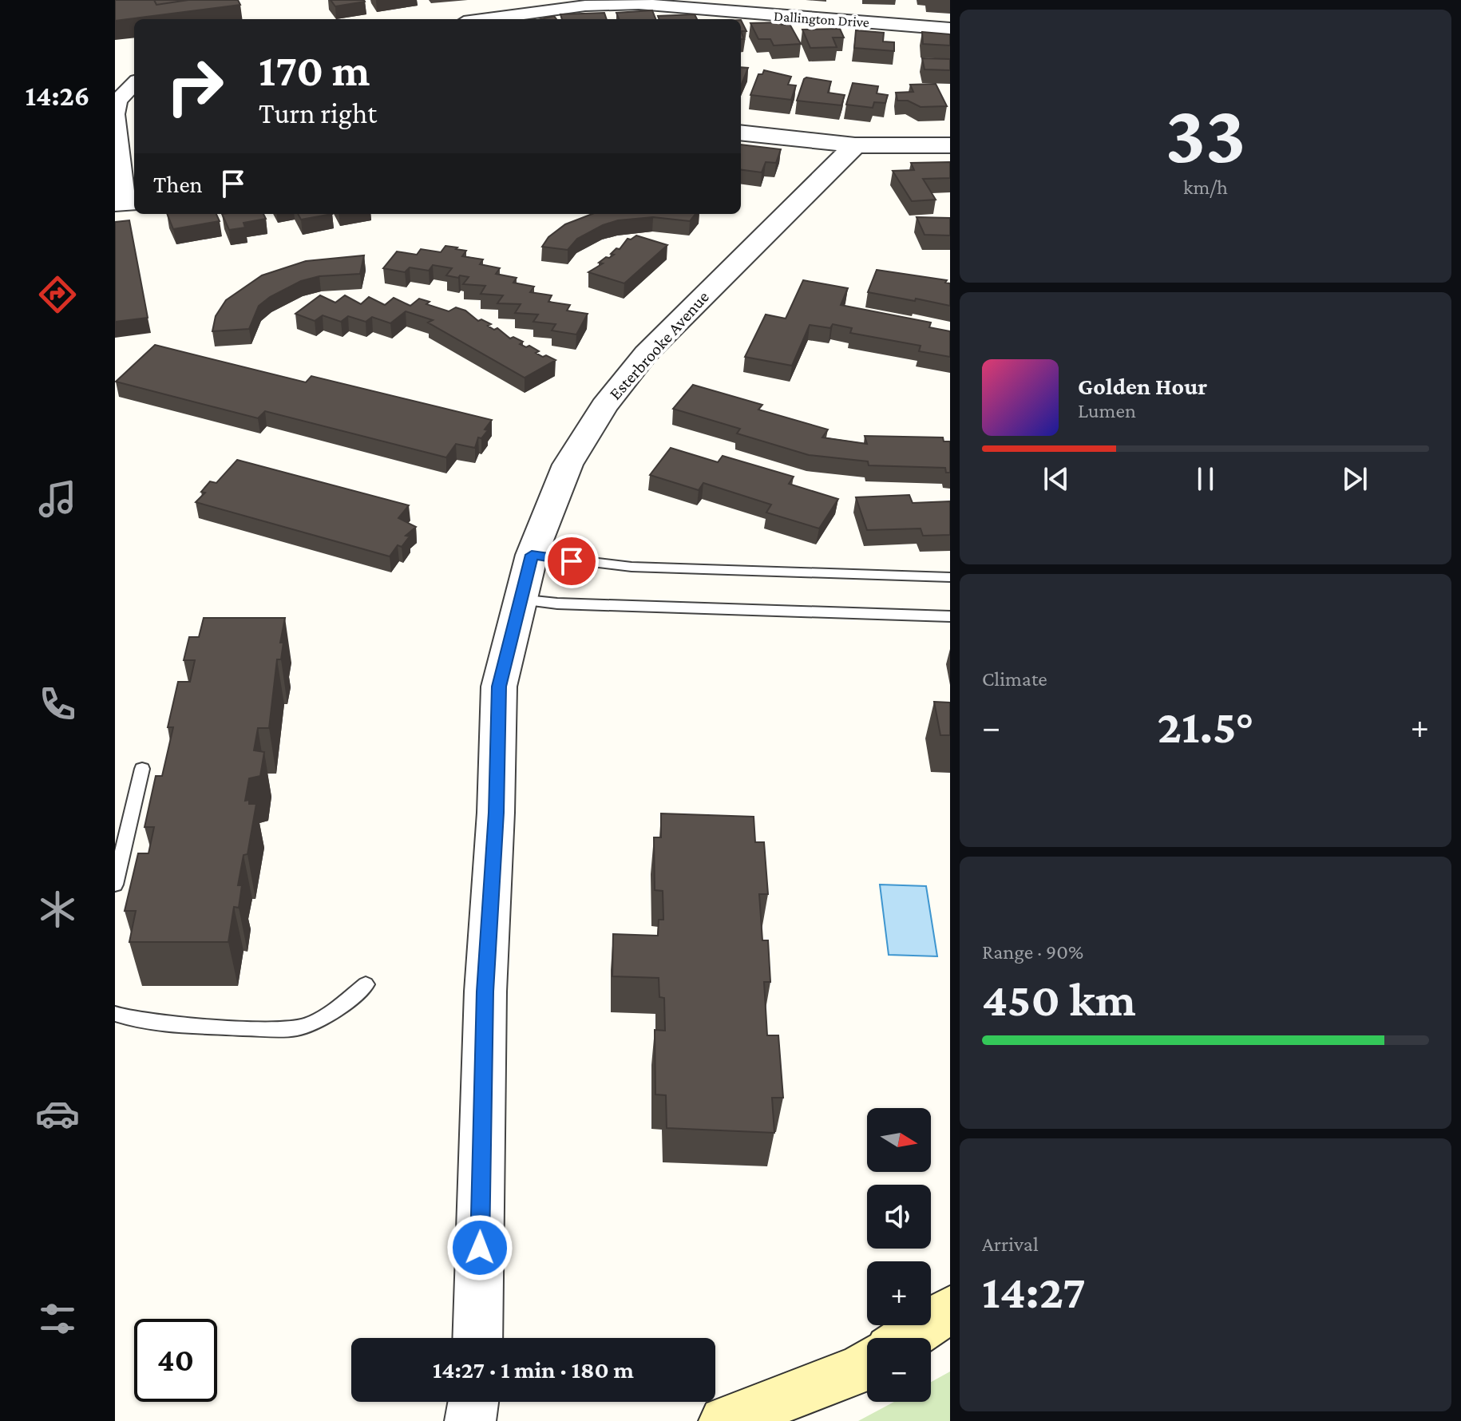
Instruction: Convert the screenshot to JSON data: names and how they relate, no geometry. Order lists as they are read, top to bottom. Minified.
{"streets":{"street":["Dallington Drive","Esterbrooke Avenue"]},"north":"right","page":{"tabs":"14:26","tile":[["33","km/h"],"Climate",["Range · 90%","450 km"],["Arrival","14:27"]],"turn":["170 m","Turn right"],"then":"Then","song":["Golden Hour","Lumen"],"heat":["−","21.5°","+"],"map_buttons":["+","−"],"limit":"40","trip":"14:27 · 1 min · 180 m"}}
